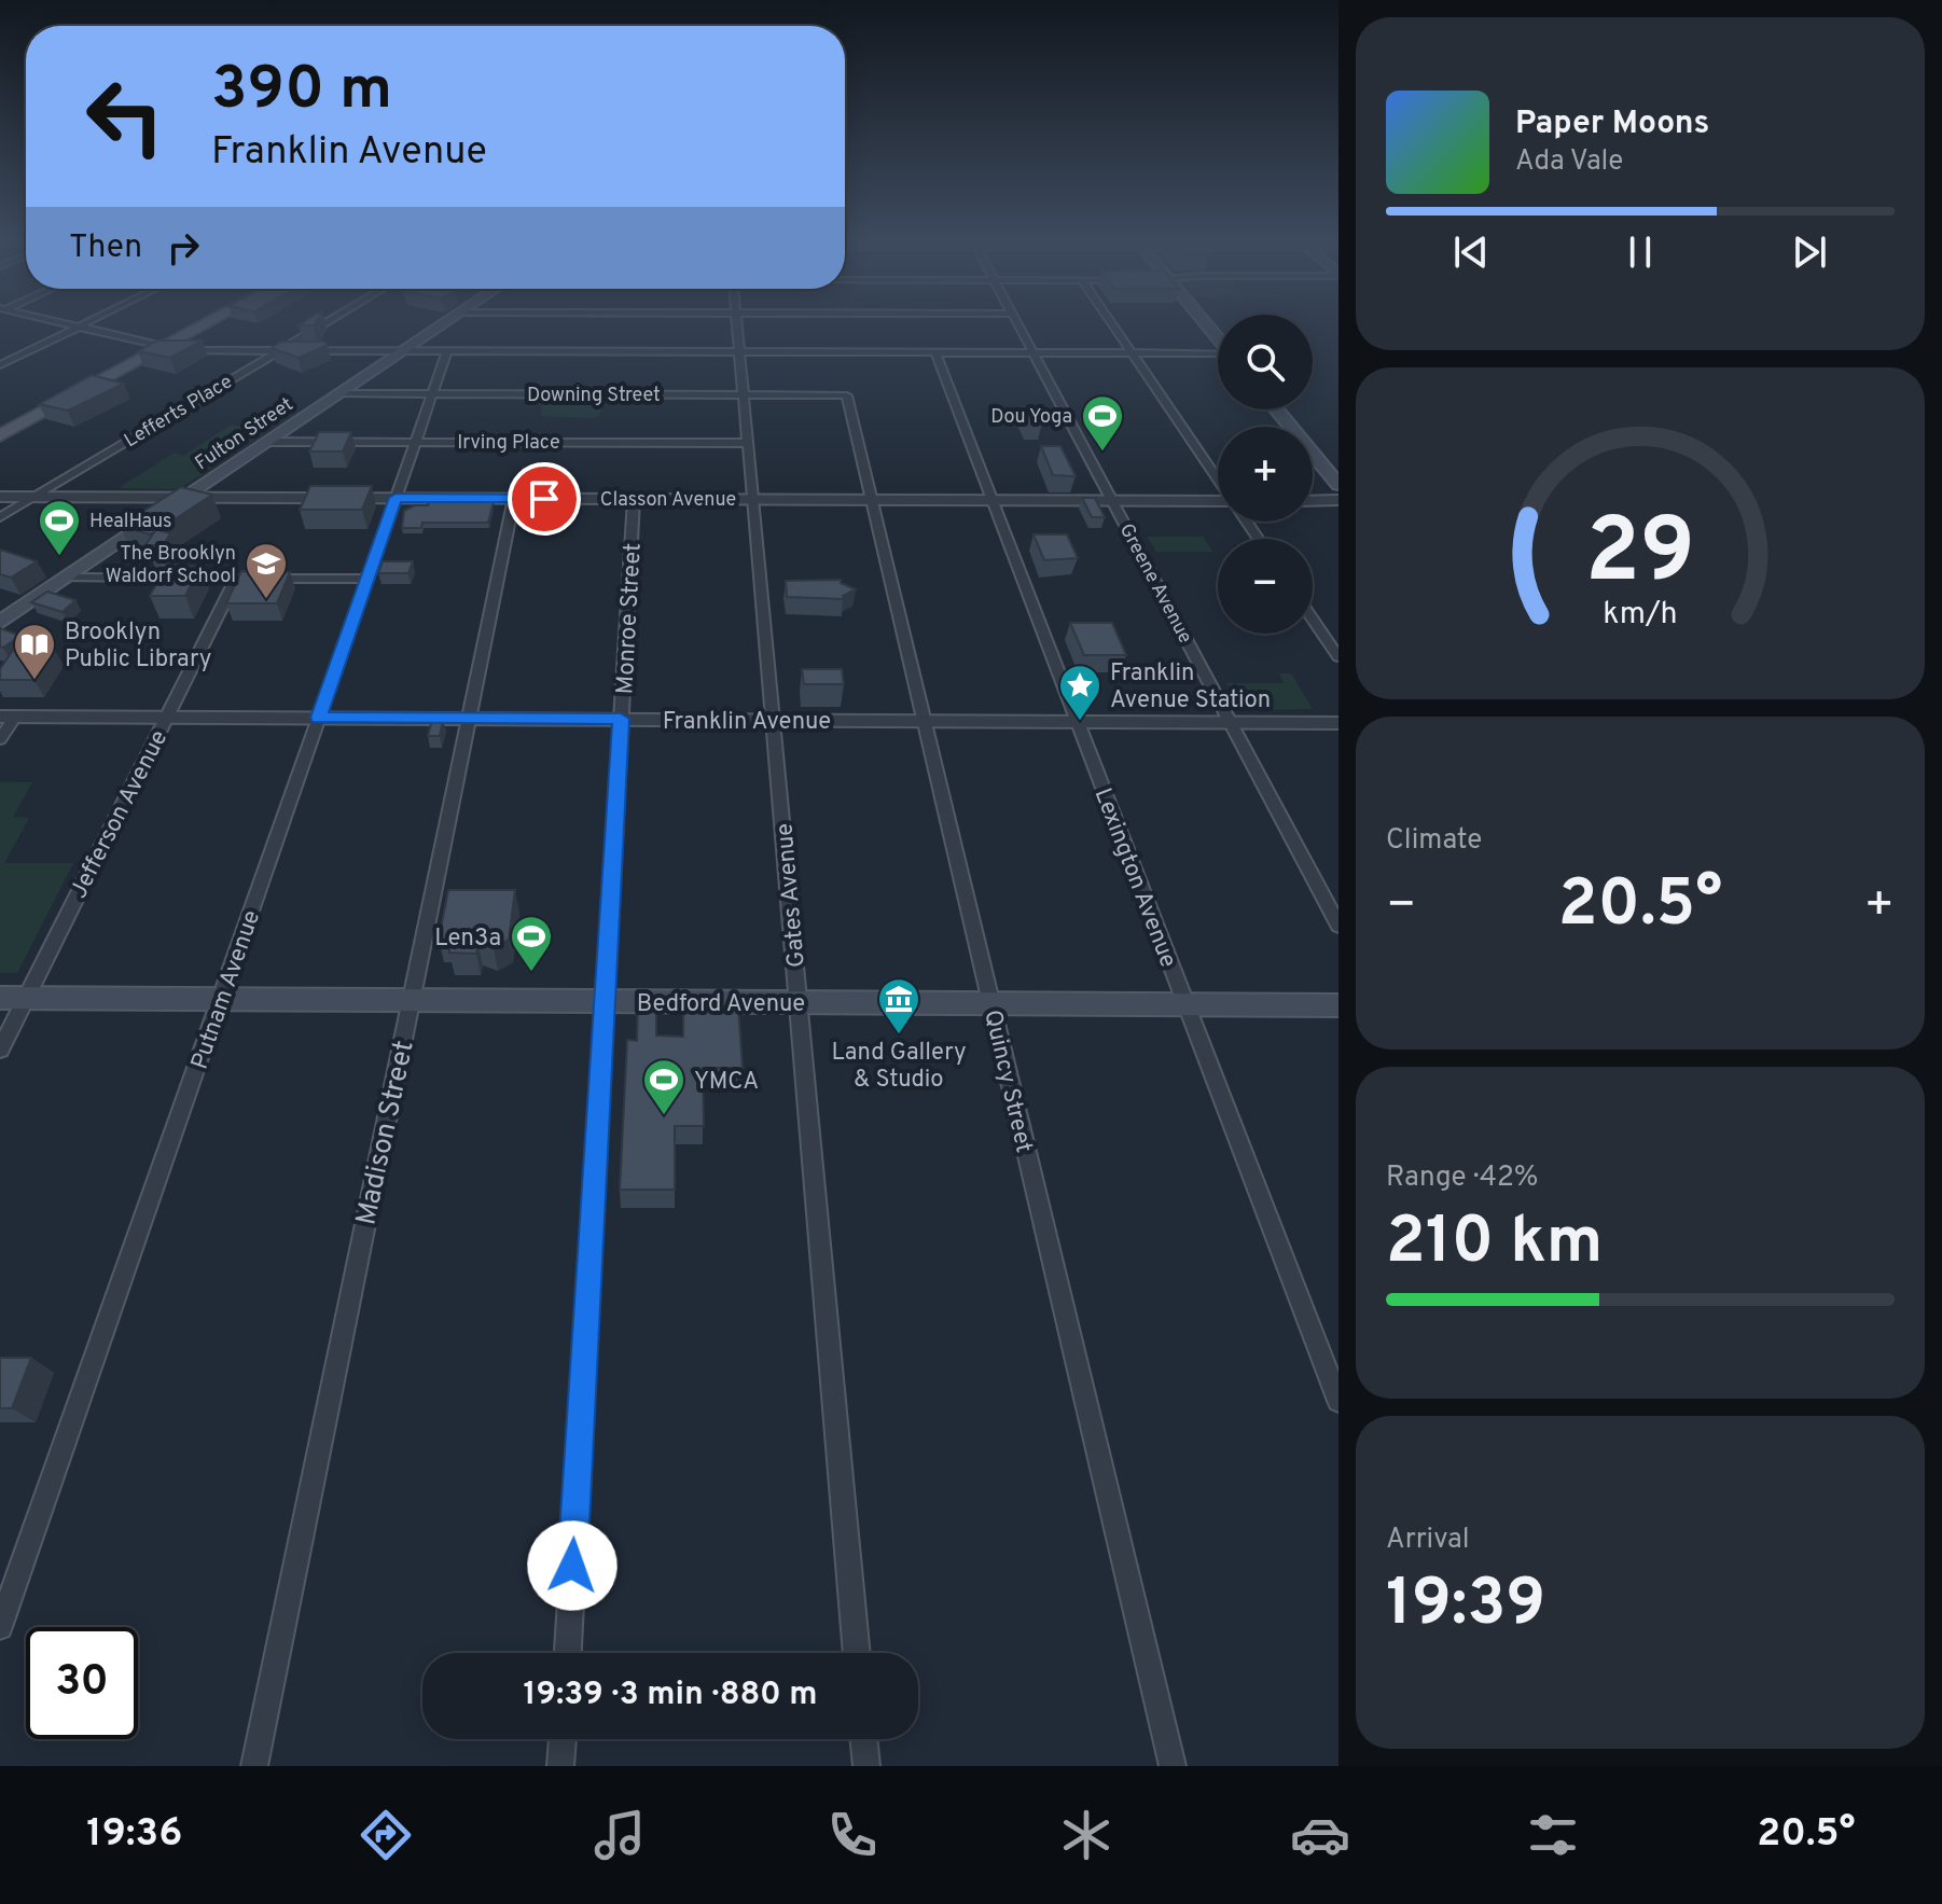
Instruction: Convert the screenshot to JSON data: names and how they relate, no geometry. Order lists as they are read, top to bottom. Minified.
{"streets":{"main road":["Fulton Street","Bedford Avenue"],"street":["Downing Street","Lefferts Place","Irving Place","Classon Avenue","Greene Avenue","Monroe Street","Franklin Avenue","Jefferson Avenue","Lexington Avenue","Gates Avenue","Putnam Avenue","Quincy Street","Madison Street"]},"crossings":[["Downing Street","Fulton Street"],["Downing Street","Gates Avenue"],["Downing Street","Putnam Avenue"],["Downing Street","Quincy Street"],["Lefferts Place","Classon Avenue"],["Fulton Street","Irving Place"],["Fulton Street","Classon Avenue"],["Irving Place","Gates Avenue"],["Irving Place","Putnam Avenue"],["Classon Avenue","Greene Avenue"],["Classon Avenue","Monroe Street"],["Classon Avenue","Lexington Avenue"],["Classon Avenue","Gates Avenue"],["Classon Avenue","Putnam Avenue"],["Classon Avenue","Quincy Street"],["Classon Avenue","Madison Street"],["Greene Avenue","Franklin Avenue"],["Monroe Street","Franklin Avenue"],["Monroe Street","Bedford Avenue"],["Franklin Avenue","Jefferson Avenue"],["Franklin Avenue","Lexington Avenue"],["Franklin Avenue","Gates Avenue"],["Franklin Avenue","Putnam Avenue"],["Franklin Avenue","Quincy Street"],["Franklin Avenue","Madison Street"],["Jefferson Avenue","Bedford Avenue"],["Lexington Avenue","Bedford Avenue"],["Gates Avenue","Bedford Avenue"],["Putnam Avenue","Bedford Avenue"],["Bedford Avenue","Quincy Street"],["Bedford Avenue","Madison Street"]],"places":{"sports":["Dou Yoga","HealHaus","Len3a","YMCA"],"school or university":["The Brooklyn Waldorf School"],"library":["Brooklyn Public Library"],"place":["Franklin Avenue Station"],"museum":["Land Gallery & Studio"]},"page":{"turn":["390 m","Franklin Avenue"],"song":["Paper Moons","Ada Vale"],"then":"Then","map_buttons":["+","−"],"tile":["Climate",["Range · 42%","210 km"],["Arrival","19:39"]],"heat":["−","20.5°","+"],"limit":"30","trip":"19:39 · 3 min · 880 m","tabs":["19:36","20.5°"],"gauge":["29","km/h"]}}
